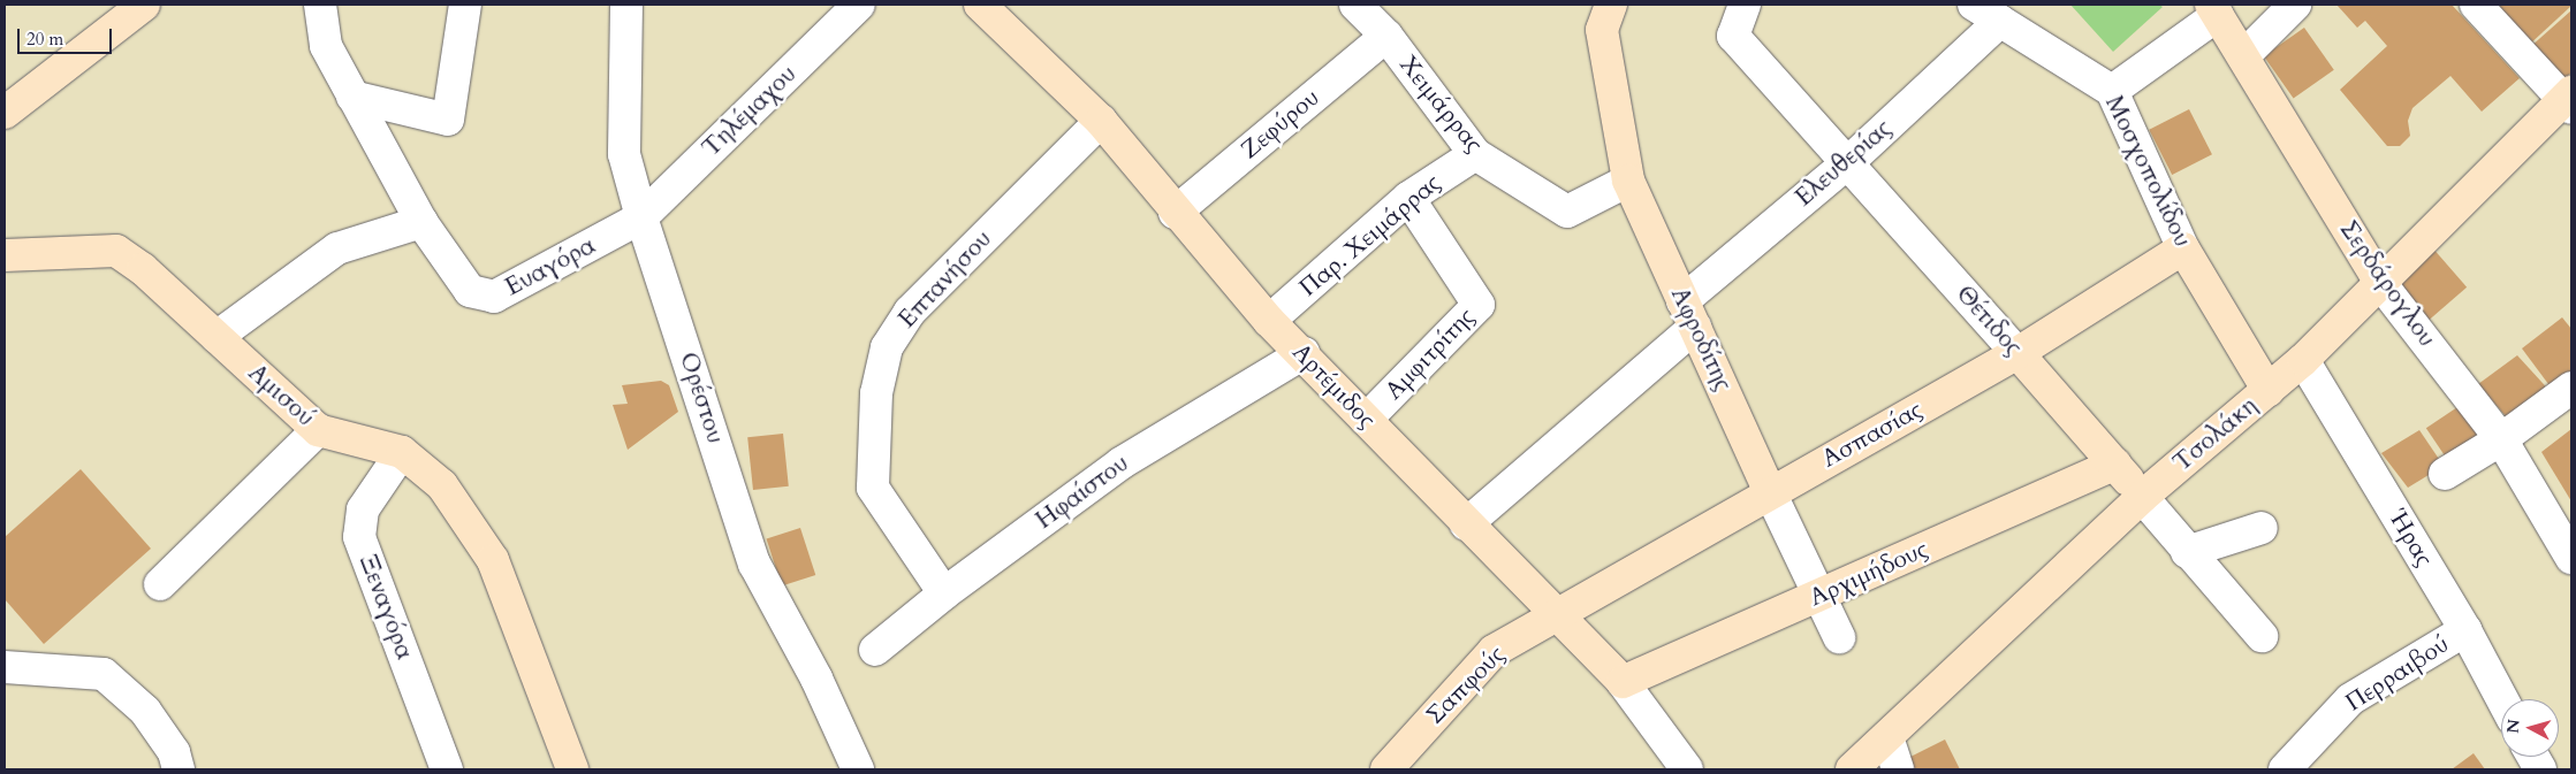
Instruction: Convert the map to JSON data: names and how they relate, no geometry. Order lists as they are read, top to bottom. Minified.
{"streets":{"street":["Χειμάρρας","Τηλέμαχου","Ζεφύρου","Ελευθερίας","Μοσχοπολίδου","Παρ. Χειμάρρας","Ευαγόρα","Επτανήσου","Σερδάρογλου","Θέτιδος","Αφροδίτης","Αμφιτρίτης","Αρτέμιδος","Αμισού","Ορέστου","Ασπασίας","Τσολάκη","Ηφαίστου","Ήρας","Αρχιμήδους","Ξεναγόρα","Περραιβού","Σαπφούς"]},"crossings":[["Χειμάρρας","Ζεφύρου"],["Χειμάρρας","Παρ. Χειμάρρας"],["Χειμάρρας","Αφροδίτης"],["Τηλέμαχου","Ευαγόρα"],["Τηλέμαχου","Ορέστου"],["Ζεφύρου","Αρτέμιδος"],["Ελευθερίας","Μοσχοπολίδου"],["Ελευθερίας","Θέτιδος"],["Ελευθερίας","Αφροδίτης"],["Ελευθερίας","Αρτέμιδος"],["Μοσχοπολίδου","Ασπασίας"],["Μοσχοπολίδου","Τσολάκη"],["Παρ. Χειμάρρας","Αμφιτρίτης"],["Παρ. Χειμάρρας","Αρτέμιδος"],["Ευαγόρα","Ορέστου"],["Επτανήσου","Αρτέμιδος"],["Επτανήσου","Ηφαίστου"],["Σερδάρογλου","Τσολάκη"],["Θέτιδος","Ασπασίας"],["Θέτιδος","Τσολάκη"],["Θέτιδος","Αρχιμήδους"],["Αφροδίτης","Ασπασίας"],["Αφροδίτης","Αρχιμήδους"],["Αμφιτρίτης","Αρτέμιδος"],["Αρτέμιδος","Ασπασίας"],["Αρτέμιδος","Ηφαίστου"],["Αρτέμιδος","Αρχιμήδους"],["Αρτέμιδος","Σαπφούς"],["Αμισού","Ξεναγόρα"],["Ασπασίας","Σαπφούς"],["Τσολάκη","Ήρας"],["Ήρας","Περραιβού"]],"scale_bar":"20 m","north":"left"}
